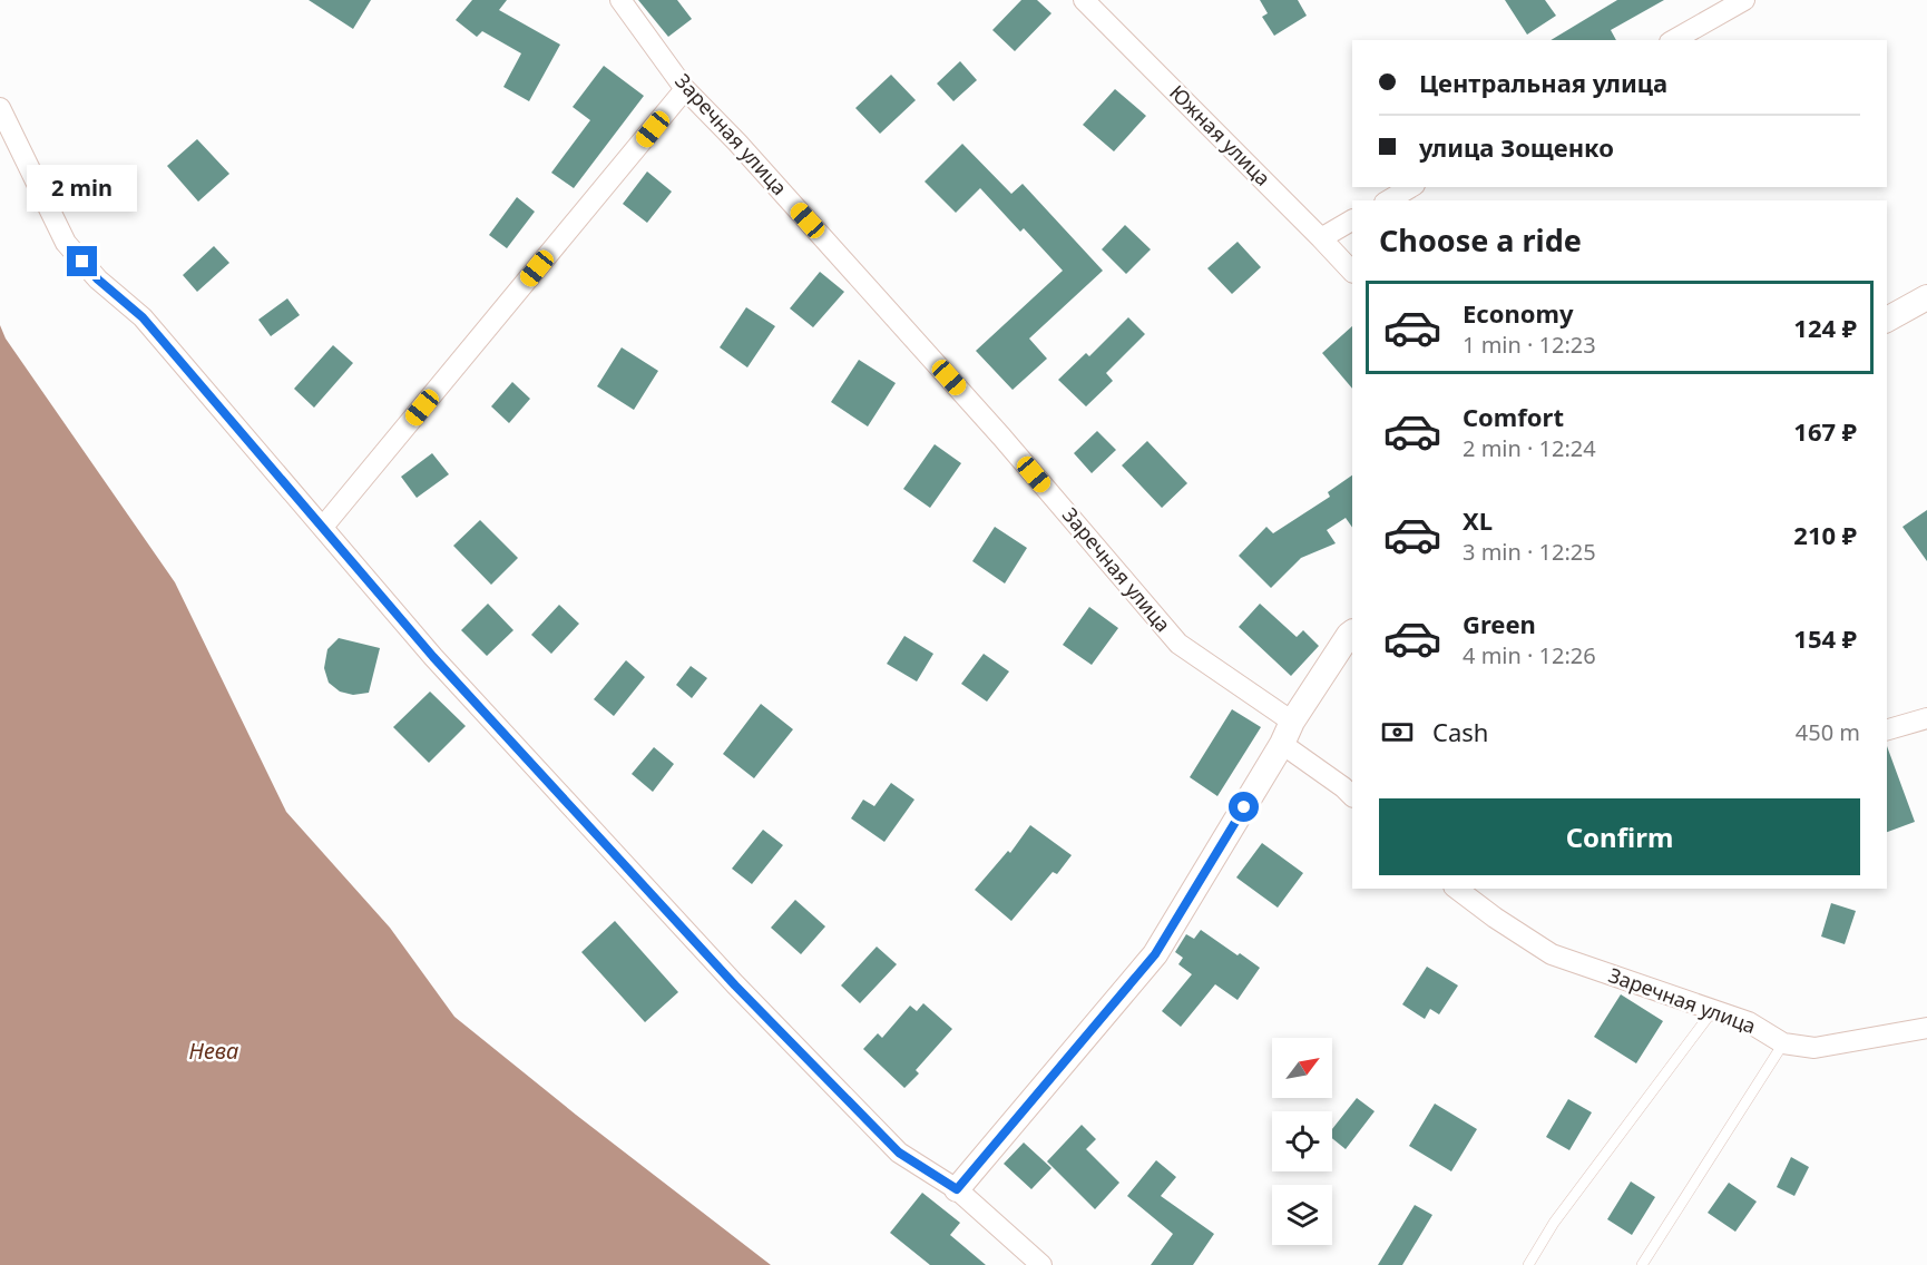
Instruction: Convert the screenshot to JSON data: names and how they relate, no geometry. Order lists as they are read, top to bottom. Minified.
{"streets":{"street":["Заречная улица","Южная улица"]},"water":["Нева"],"north":"top right","page":{"banner":["Центральная улица","улица Зощенко"],"bubble":"2 min","heading":"Choose a ride","list":[{"name":"Economy","note":"1 min · 12:23","value":"124 ₽"},{"name":"Comfort","note":"2 min · 12:24","value":"167 ₽"},{"name":"XL","note":"3 min · 12:25","value":"210 ₽"},{"name":"Green","note":"4 min · 12:26","value":"154 ₽"}],"pay":["Cash","450 m"],"buttons":"Confirm"}}
